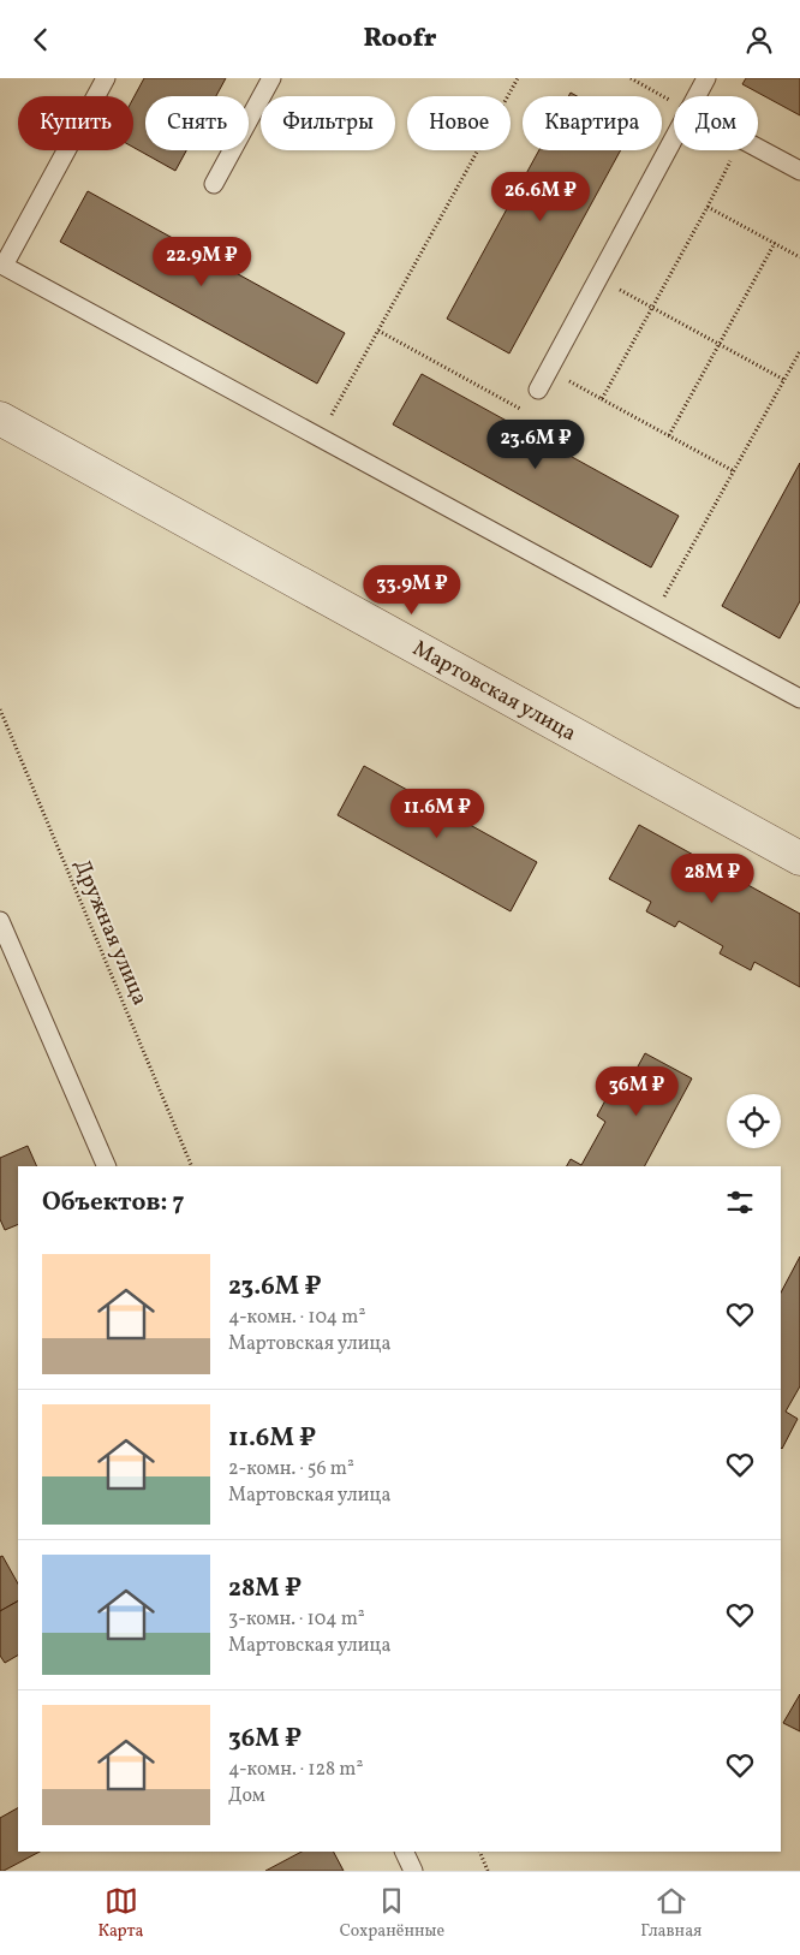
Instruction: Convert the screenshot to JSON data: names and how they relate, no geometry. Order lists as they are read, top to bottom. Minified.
{"streets":{"street":["Мартовская улица"],"path":["Дружная улица"]},"page":{"header":"Roofr","chip":["Купить","Снять","Фильтры","Новое","Квартира","Дом"],"price":["26.6M ₽","22.9M ₽","23.6M ₽","33.9M ₽","11.6M ₽","28M ₽","36M ₽"],"heading":"Объектов: 7","list":[{"name":"23.6M ₽","note":"4-комн. · 104 m² · Мартовская улица"},{"name":"11.6M ₽","note":"2-комн. · 56 m² · Мартовская улица"},{"name":"28M ₽","note":"3-комн. · 104 m² · Мартовская улица"},{"name":"36M ₽","note":"4-комн. · 128 m² · Дом"}],"tabs":["Карта","Сохранённые","Главная"]}}
